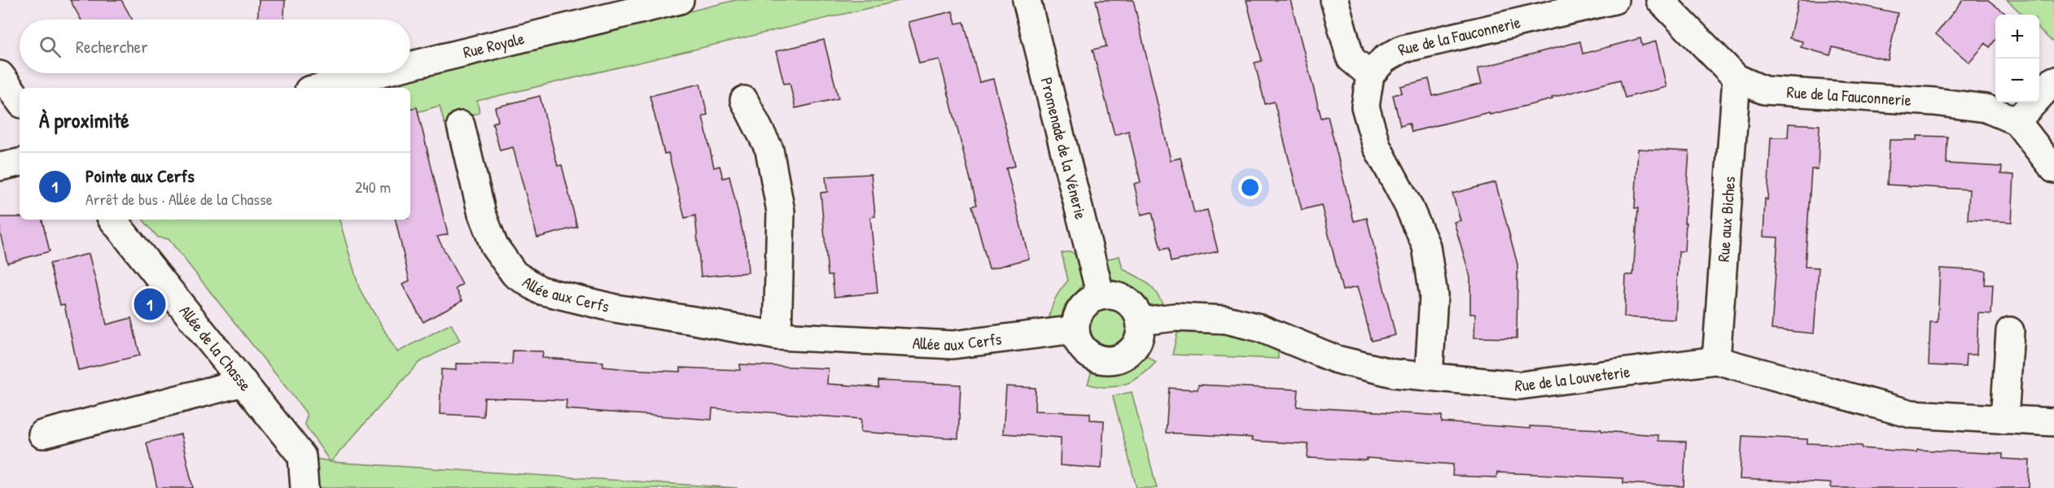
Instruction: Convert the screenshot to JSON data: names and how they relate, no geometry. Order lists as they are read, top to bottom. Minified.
{"streets":{"street":["Rue de la Fauconnerie","Rue Royale","Promenade de la Vénerie","Rue aux Biches","Allée aux Cerfs","Allée de la Chasse","Rue de la Louveterie"]},"crossings":[["Rue de la Fauconnerie","Rue aux Biches"],["Promenade de la Vénerie","Allée aux Cerfs"],["Promenade de la Vénerie","Rue de la Louveterie"],["Rue aux Biches","Rue de la Louveterie"],["Allée aux Cerfs","Rue de la Louveterie"]],"page":{"map_buttons":["+","−"],"search":"Rechercher","heading":"À proximité","list":[{"mark":"1","name":"Pointe aux Cerfs","note":"Arrêt de bus · Allée de la Chasse","value":"240 m"}],"pins":"1"}}
